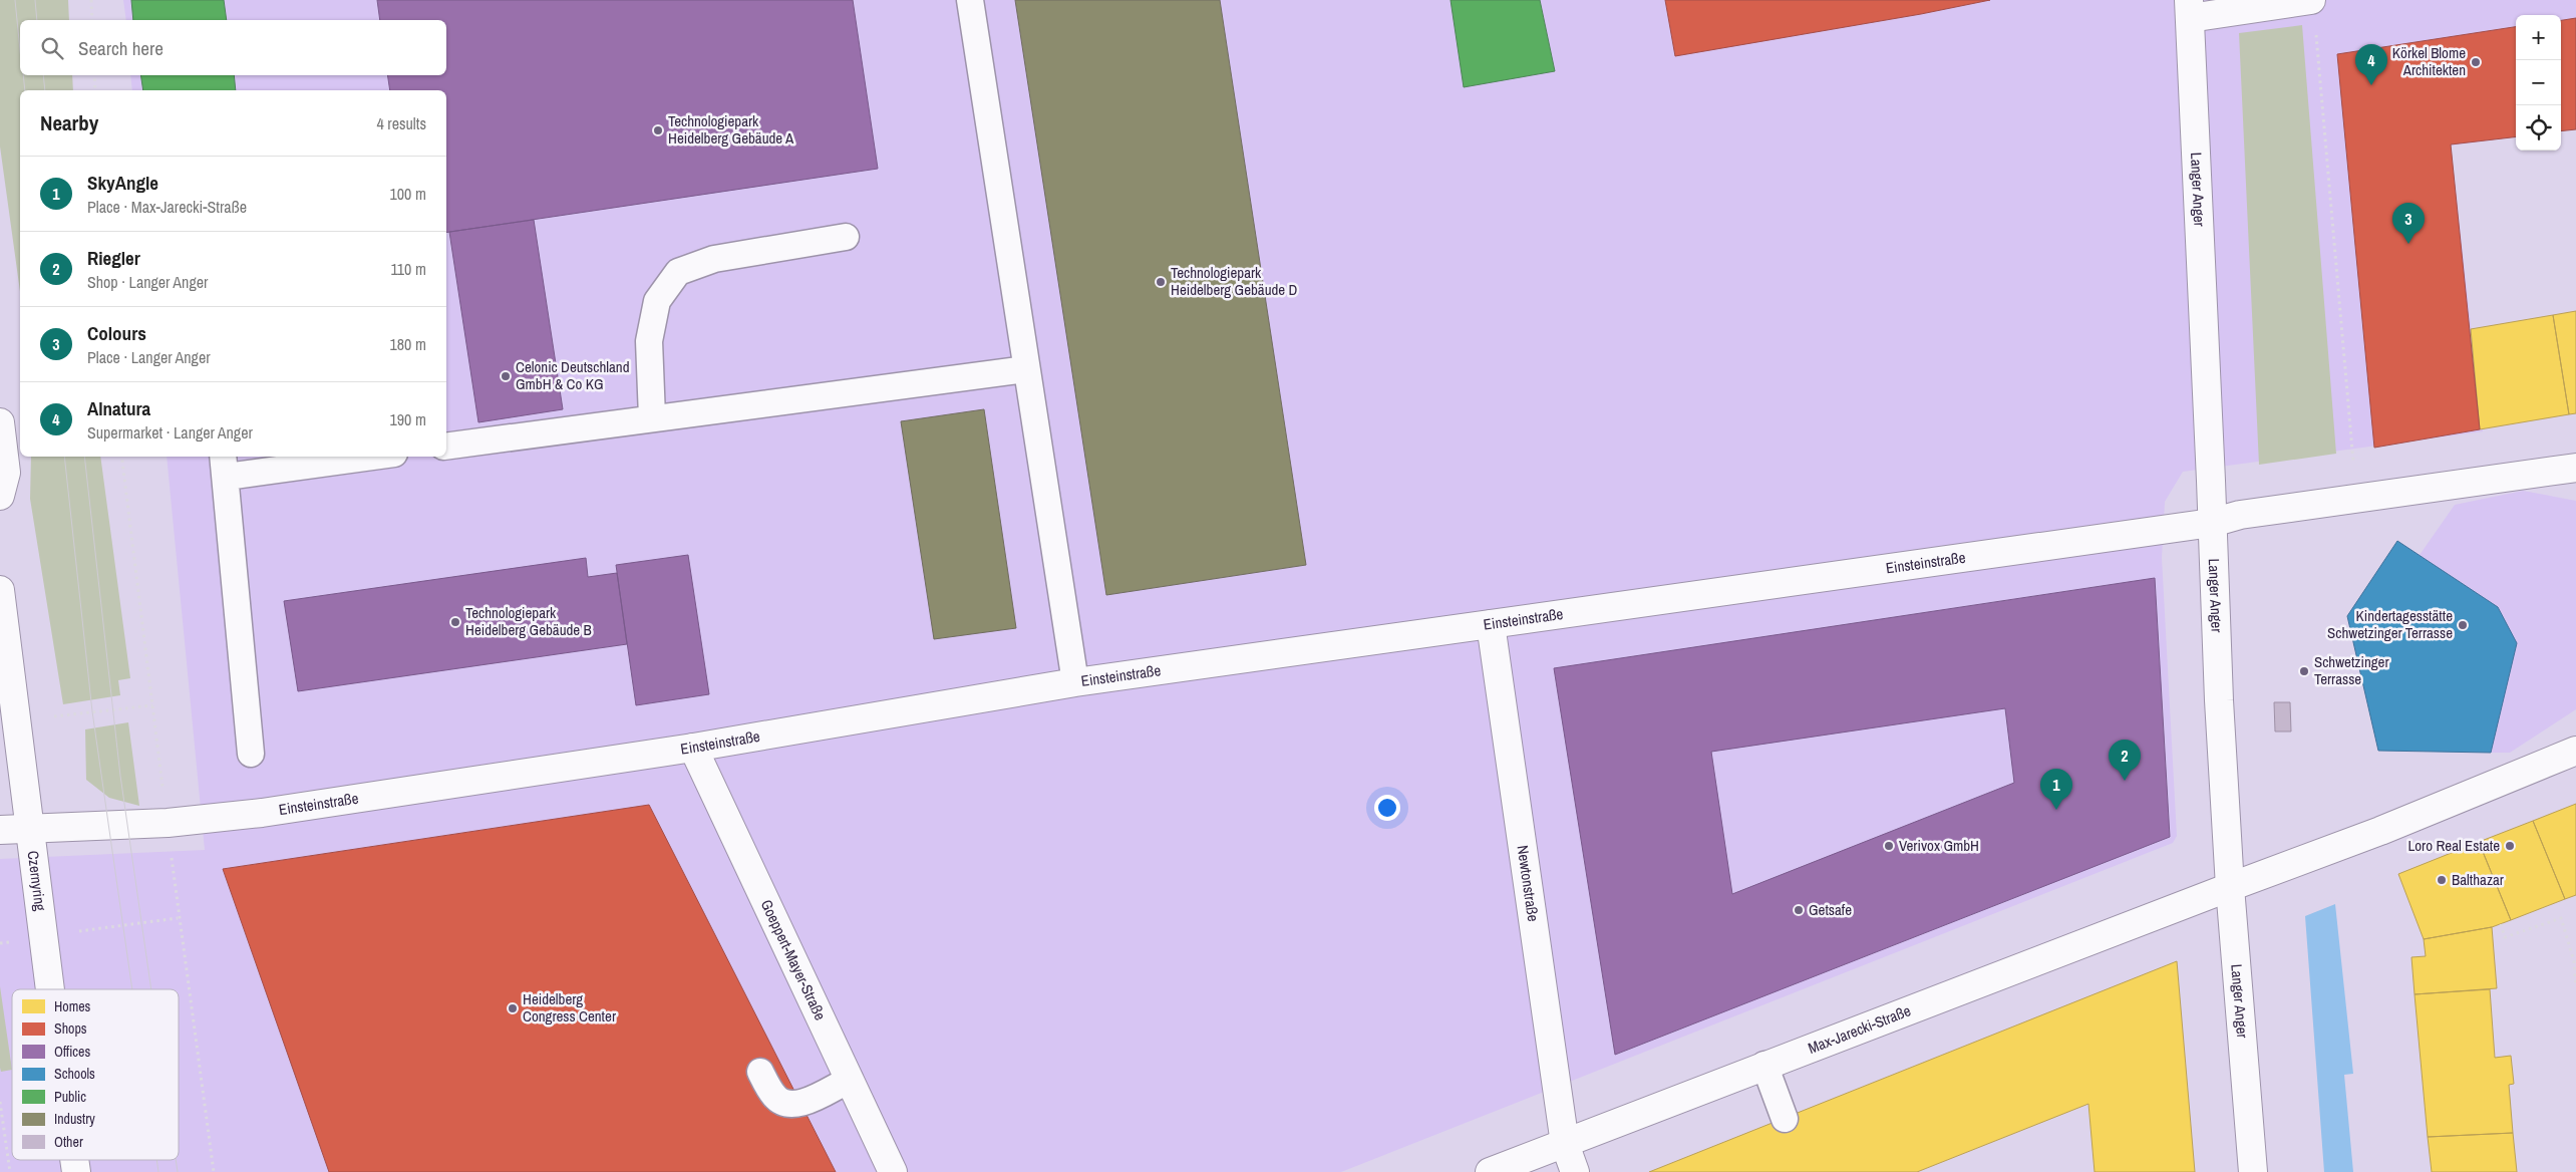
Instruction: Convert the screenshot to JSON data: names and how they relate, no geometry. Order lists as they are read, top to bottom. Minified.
{"streets":{"street":["Langer Anger","Einsteinstraße","Czernyring","Newtonstraße","Goeppert-Mayer-Straße","Max-Jarecki-Straße"]},"crossings":[["Langer Anger","Einsteinstraße"],["Langer Anger","Max-Jarecki-Straße"],["Einsteinstraße","Czernyring"],["Einsteinstraße","Newtonstraße"],["Einsteinstraße","Goeppert-Mayer-Straße"],["Newtonstraße","Max-Jarecki-Straße"]],"places":["Körkel Blome Architekten","Technologiepark Heidelberg Gebäude A","Technologiepark Heidelberg Gebäude D","Celonic Deutschland GmbH & Co KG","Technologiepark Heidelberg Gebäude B","Kindertagesstätte Schwetzinger Terrasse","Schwetzinger Terrasse","Verivox GmbH","Loro Real Estate","Balthazar","Getsafe","Heidelberg Congress Center"],"legend":["Homes","Shops","Offices","Schools","Public","Industry","Other"],"page":{"map_buttons":["+","−"],"search":"Search here","pins":["4","3","2","1"],"heading":["Nearby","4 results"],"list":[{"mark":"1","name":"SkyAngle","note":"Place · Max-Jarecki-Straße","value":"100 m"},{"mark":"2","name":"Riegler","note":"Shop · Langer Anger","value":"110 m"},{"mark":"3","name":"Colours","note":"Place · Langer Anger","value":"180 m"},{"mark":"4","name":"Alnatura","note":"Supermarket · Langer Anger","value":"190 m"}]}}
